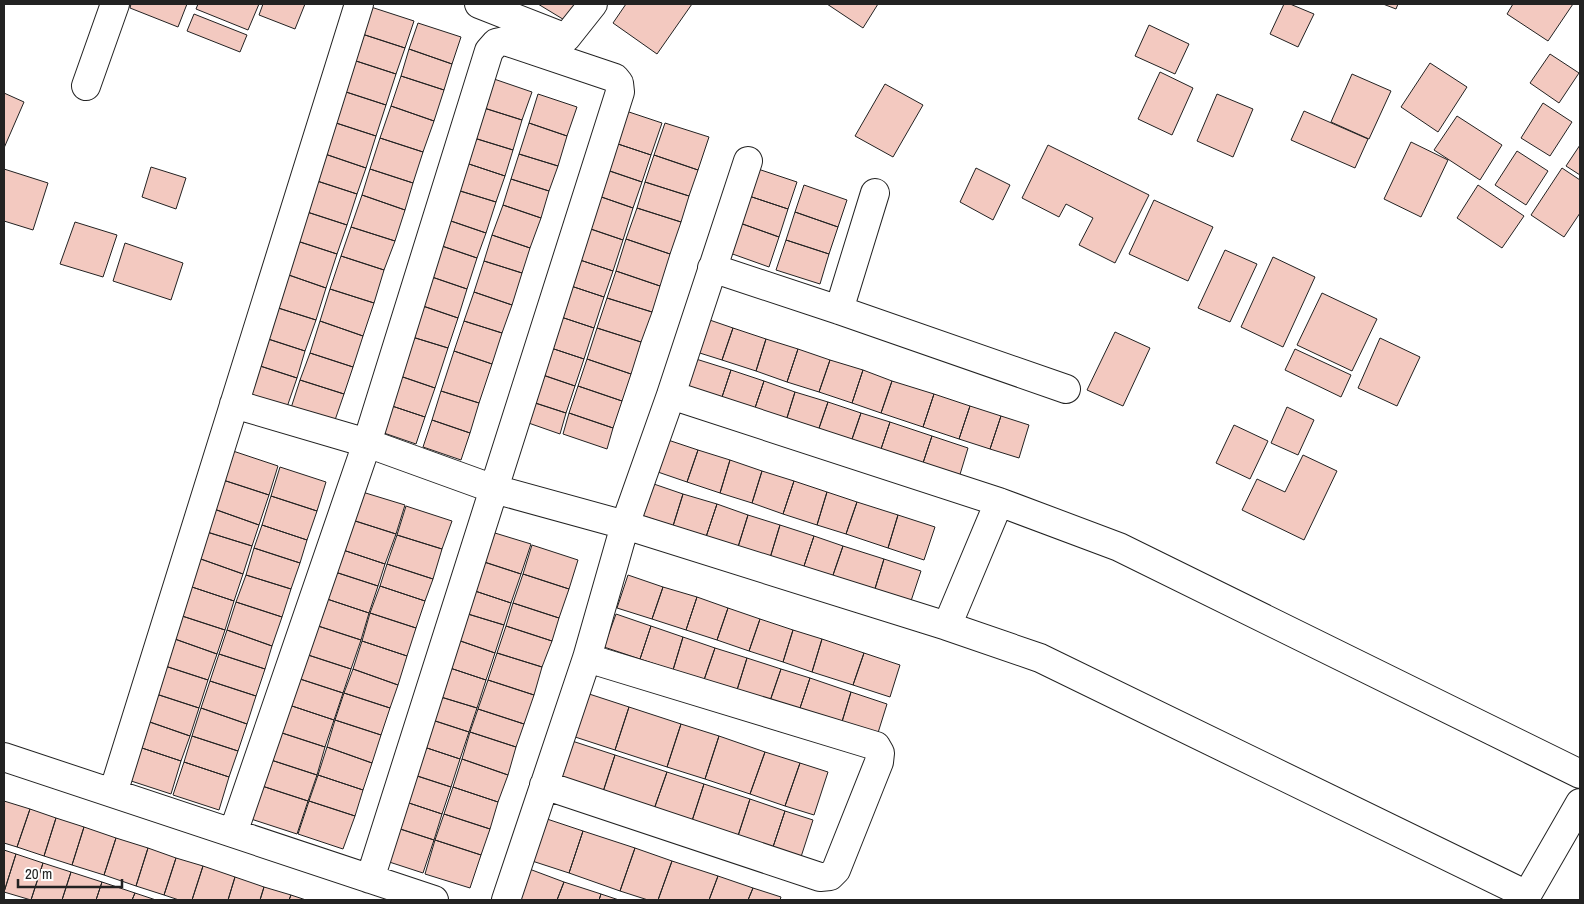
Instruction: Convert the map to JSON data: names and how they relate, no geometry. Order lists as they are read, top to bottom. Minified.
{"scale_bar":"20 m"}
